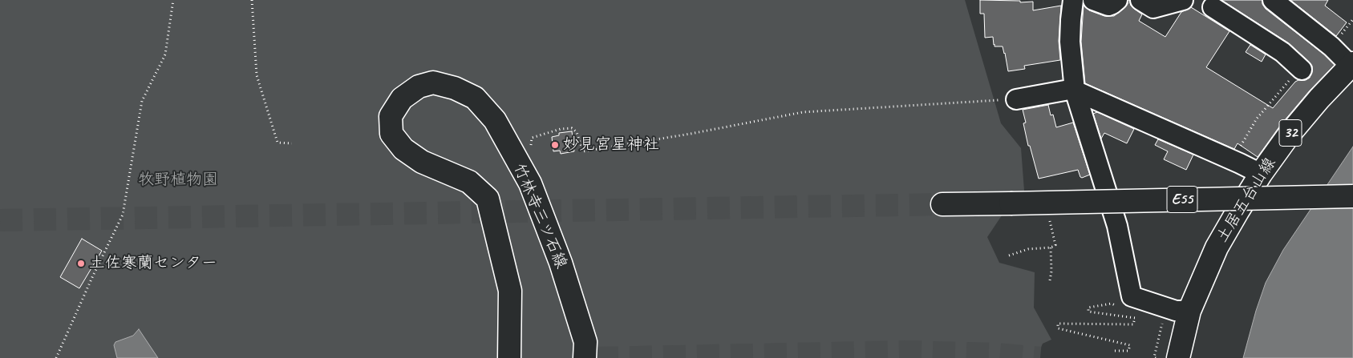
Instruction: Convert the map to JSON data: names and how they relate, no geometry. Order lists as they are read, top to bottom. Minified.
{"streets":{"main road":["32","E55","土居五台山線","竹林寺三ツ石線"]},"parks":["牧野植物園"],"places":["妙見宮星神社","土佐寒蘭センター"]}
